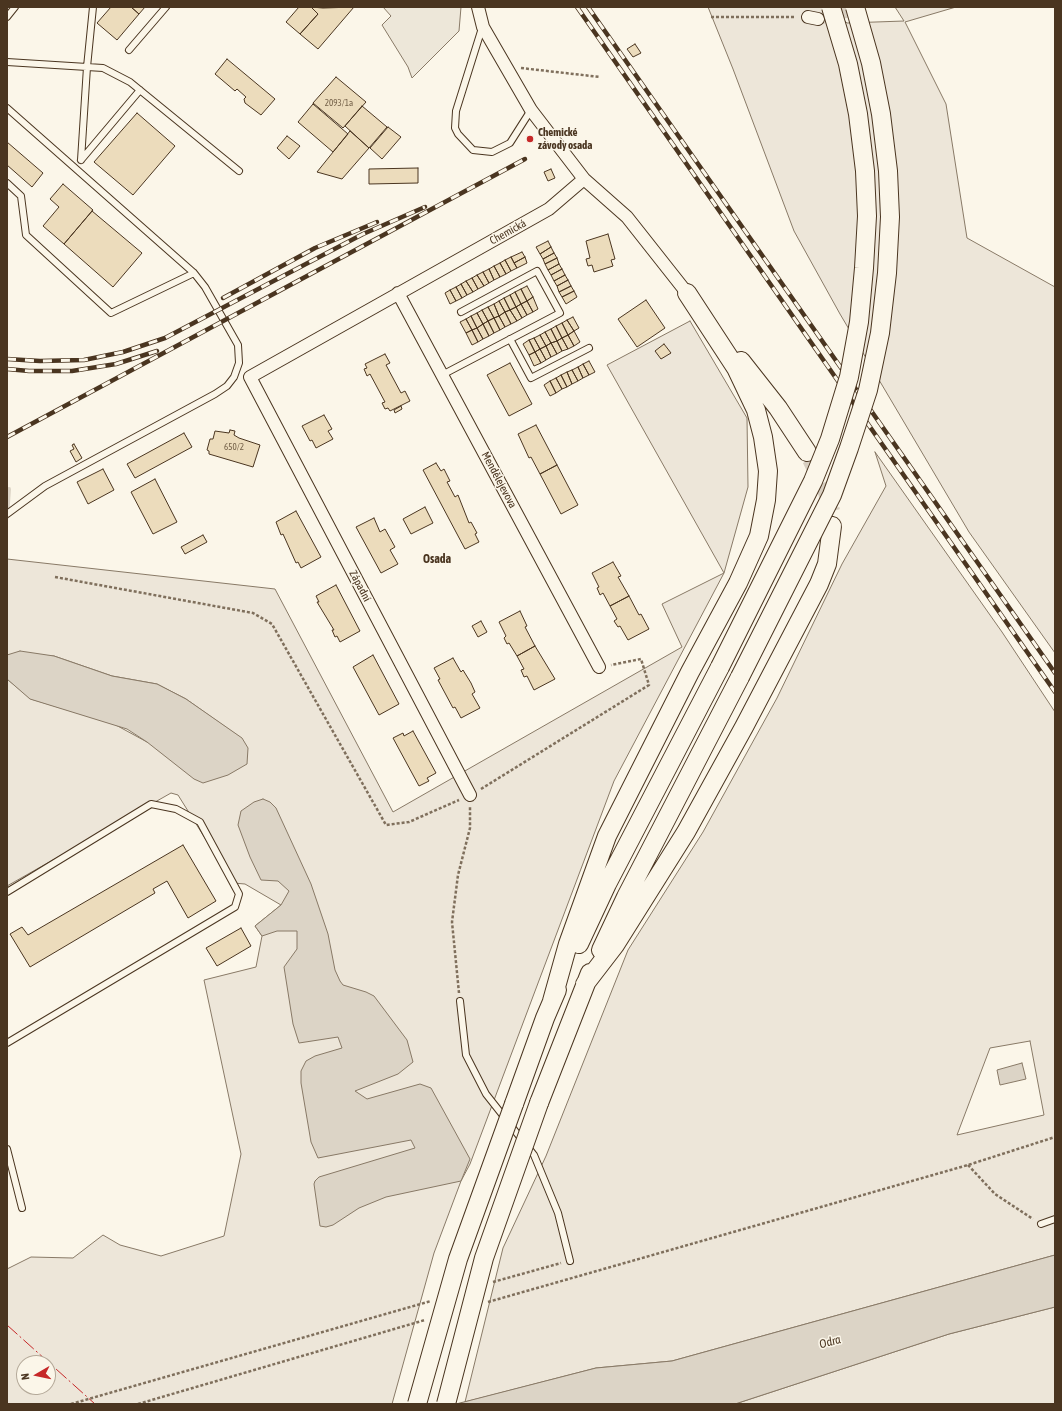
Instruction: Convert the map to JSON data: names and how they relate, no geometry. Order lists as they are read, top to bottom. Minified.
{"streets":{"street":["Chemická","Mendělejevova","Západní"]},"crossings":[["Chemická","Mendělejevova"],["Chemická","Západní"]],"districts":["Osada"],"water":["Odra"],"places":["Chemické závody osada"],"house_numbers":["2093/1a","650/2"],"north":"left"}
